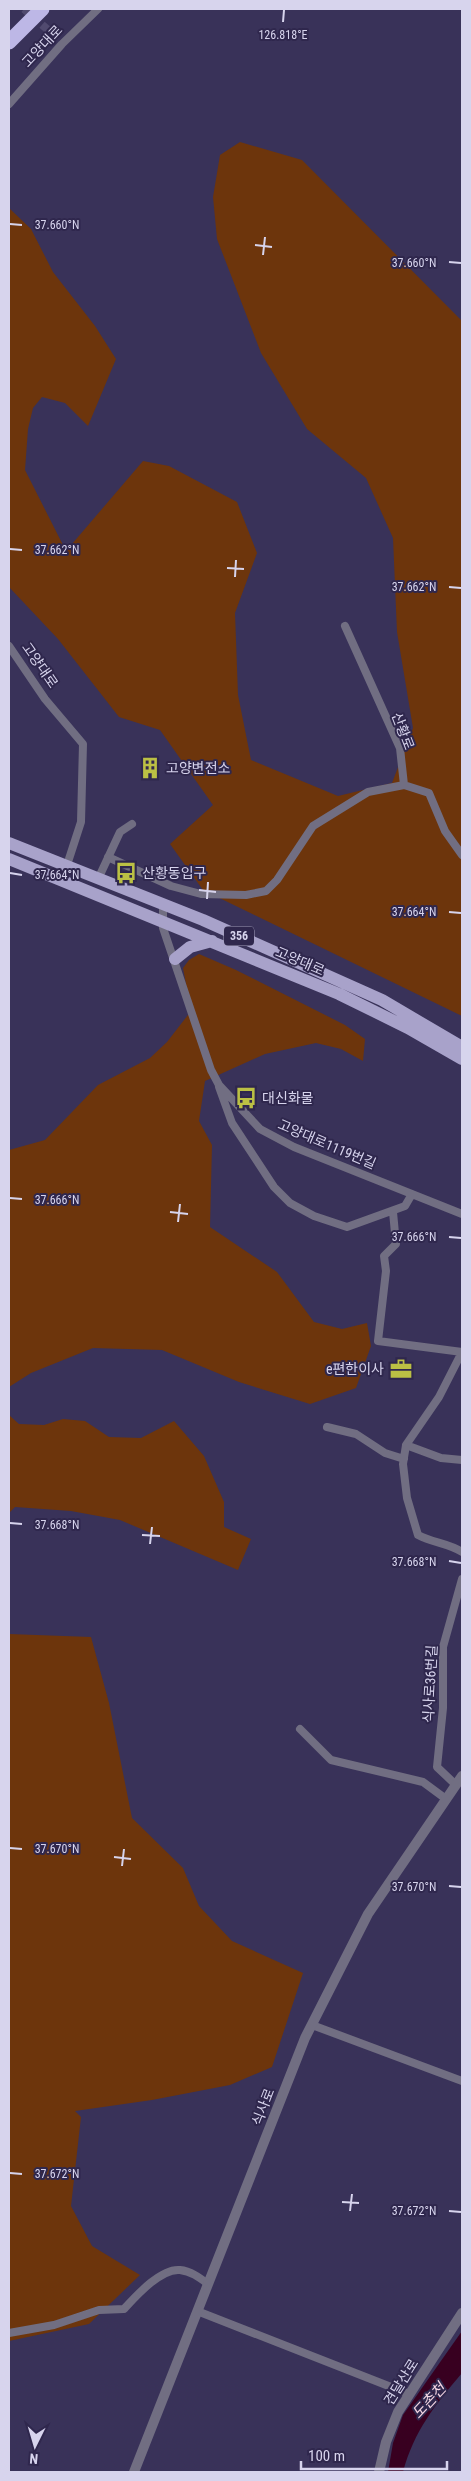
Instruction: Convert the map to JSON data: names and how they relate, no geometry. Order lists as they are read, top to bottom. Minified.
{"streets":{"main road":["고양대로","356"],"street":["산황로","고양대로1119번길","식사로36번길","식사로","견달산로"]},"crossings":[["고양대로","고양대로1119번길"],["식사로36번길","식사로"]],"water":["도촌천"],"places":{"building":["고양변전소"],"bus stop":["산황동입구","대신화물"],"office":["e편한이사"]},"scale_bar":"100 m","north":"bottom","coordinates":["126.818°E","37.660°N","37.662°N","37.664°N","37.666°N","37.668°N","37.670°N","37.672°N"]}
